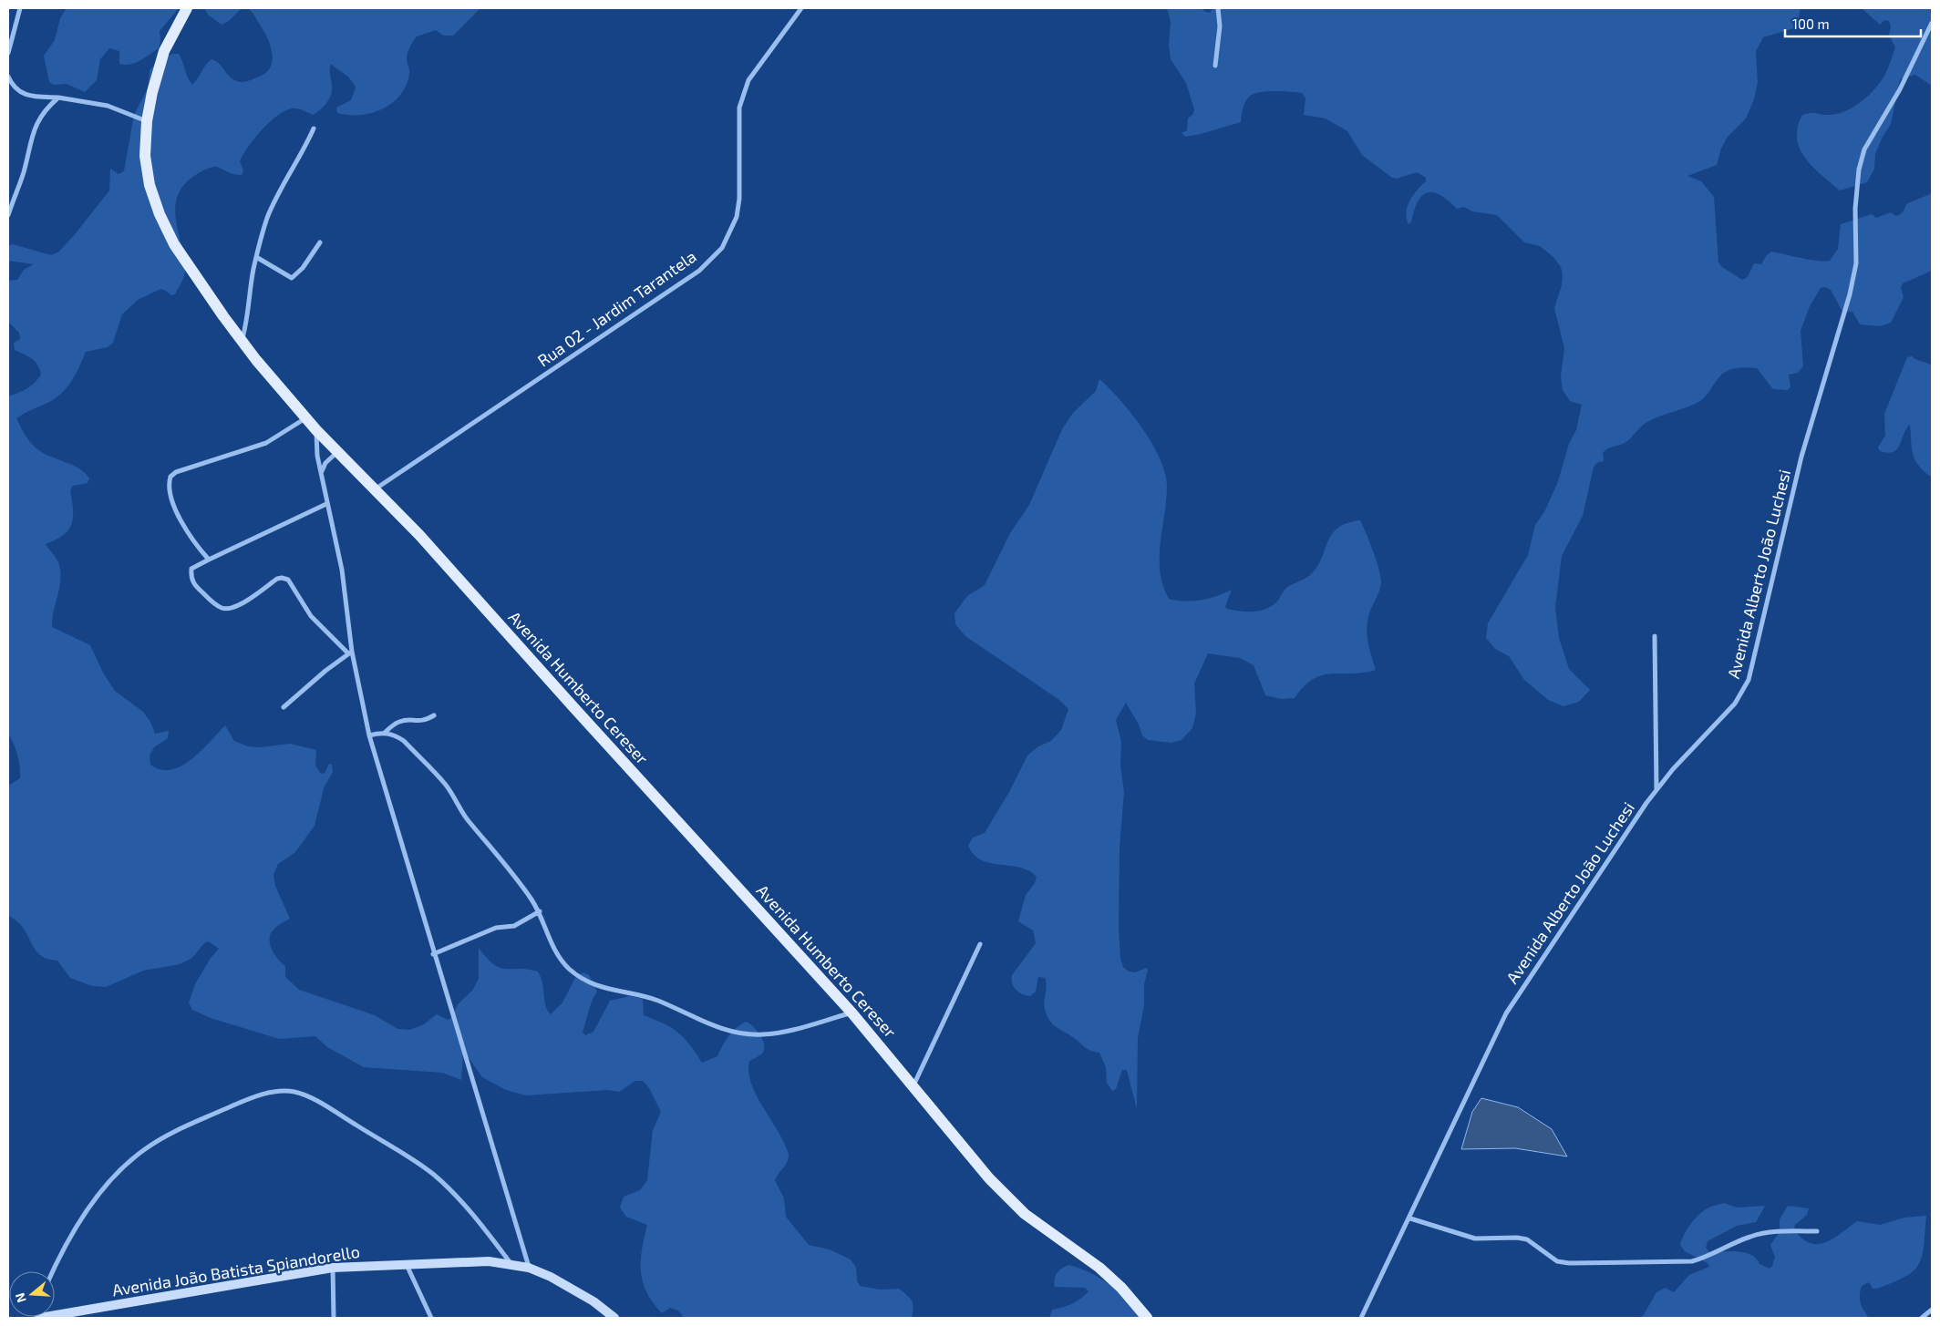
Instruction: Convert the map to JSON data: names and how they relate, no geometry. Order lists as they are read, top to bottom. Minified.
{"streets":{"main road":["Avenida Humberto Cereser"],"street":["Rua 02 - Jardim Tarantela","Avenida Alberto João Luchesi","Avenida João Batista Spiandorello"]},"crossings":[["Rua 02 - Jardim Tarantela","Avenida Humberto Cereser"]],"scale_bar":"100 m","north":"left"}
